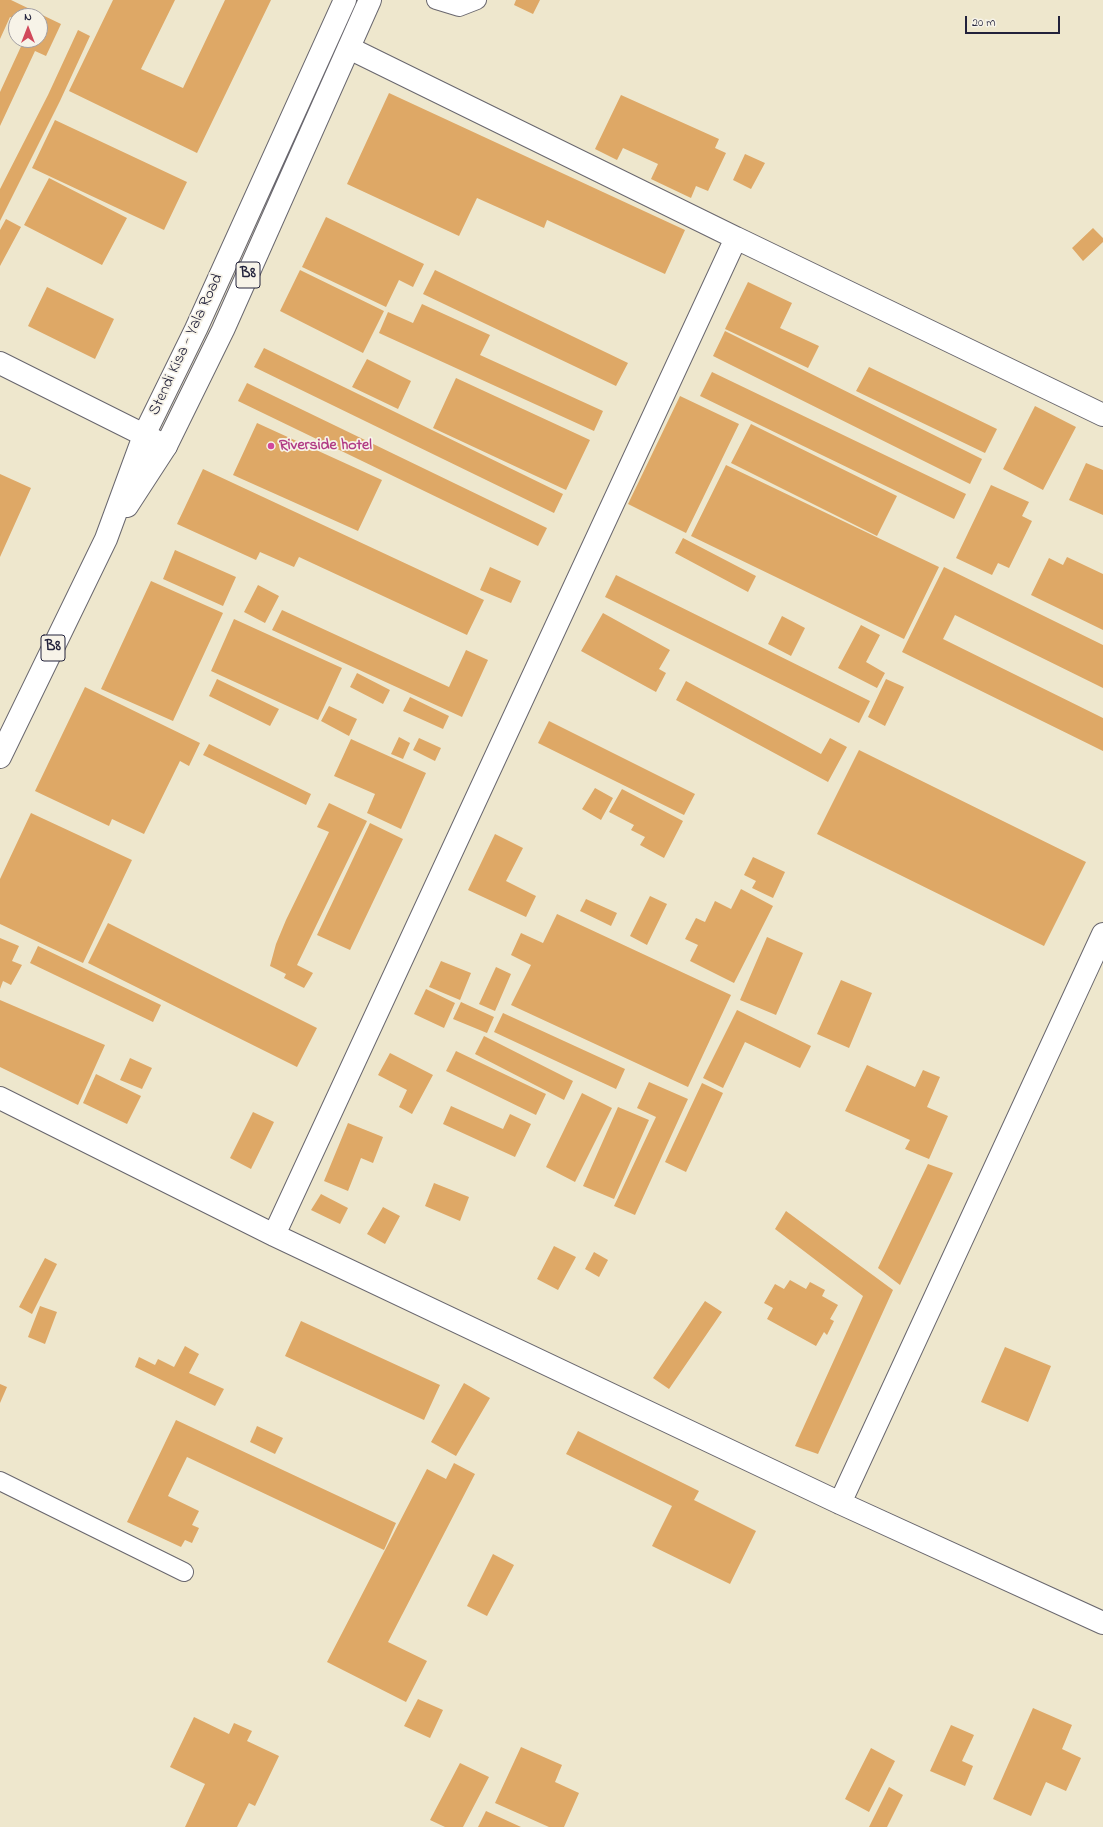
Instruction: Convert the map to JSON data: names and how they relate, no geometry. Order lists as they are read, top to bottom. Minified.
{"streets":{"main road":["B8","Stendi Kisa - Yala Road"]},"crossings":[["B8","Stendi Kisa - Yala Road"]],"places":["Riverside hotel"],"scale_bar":"20 m","north":"top"}
